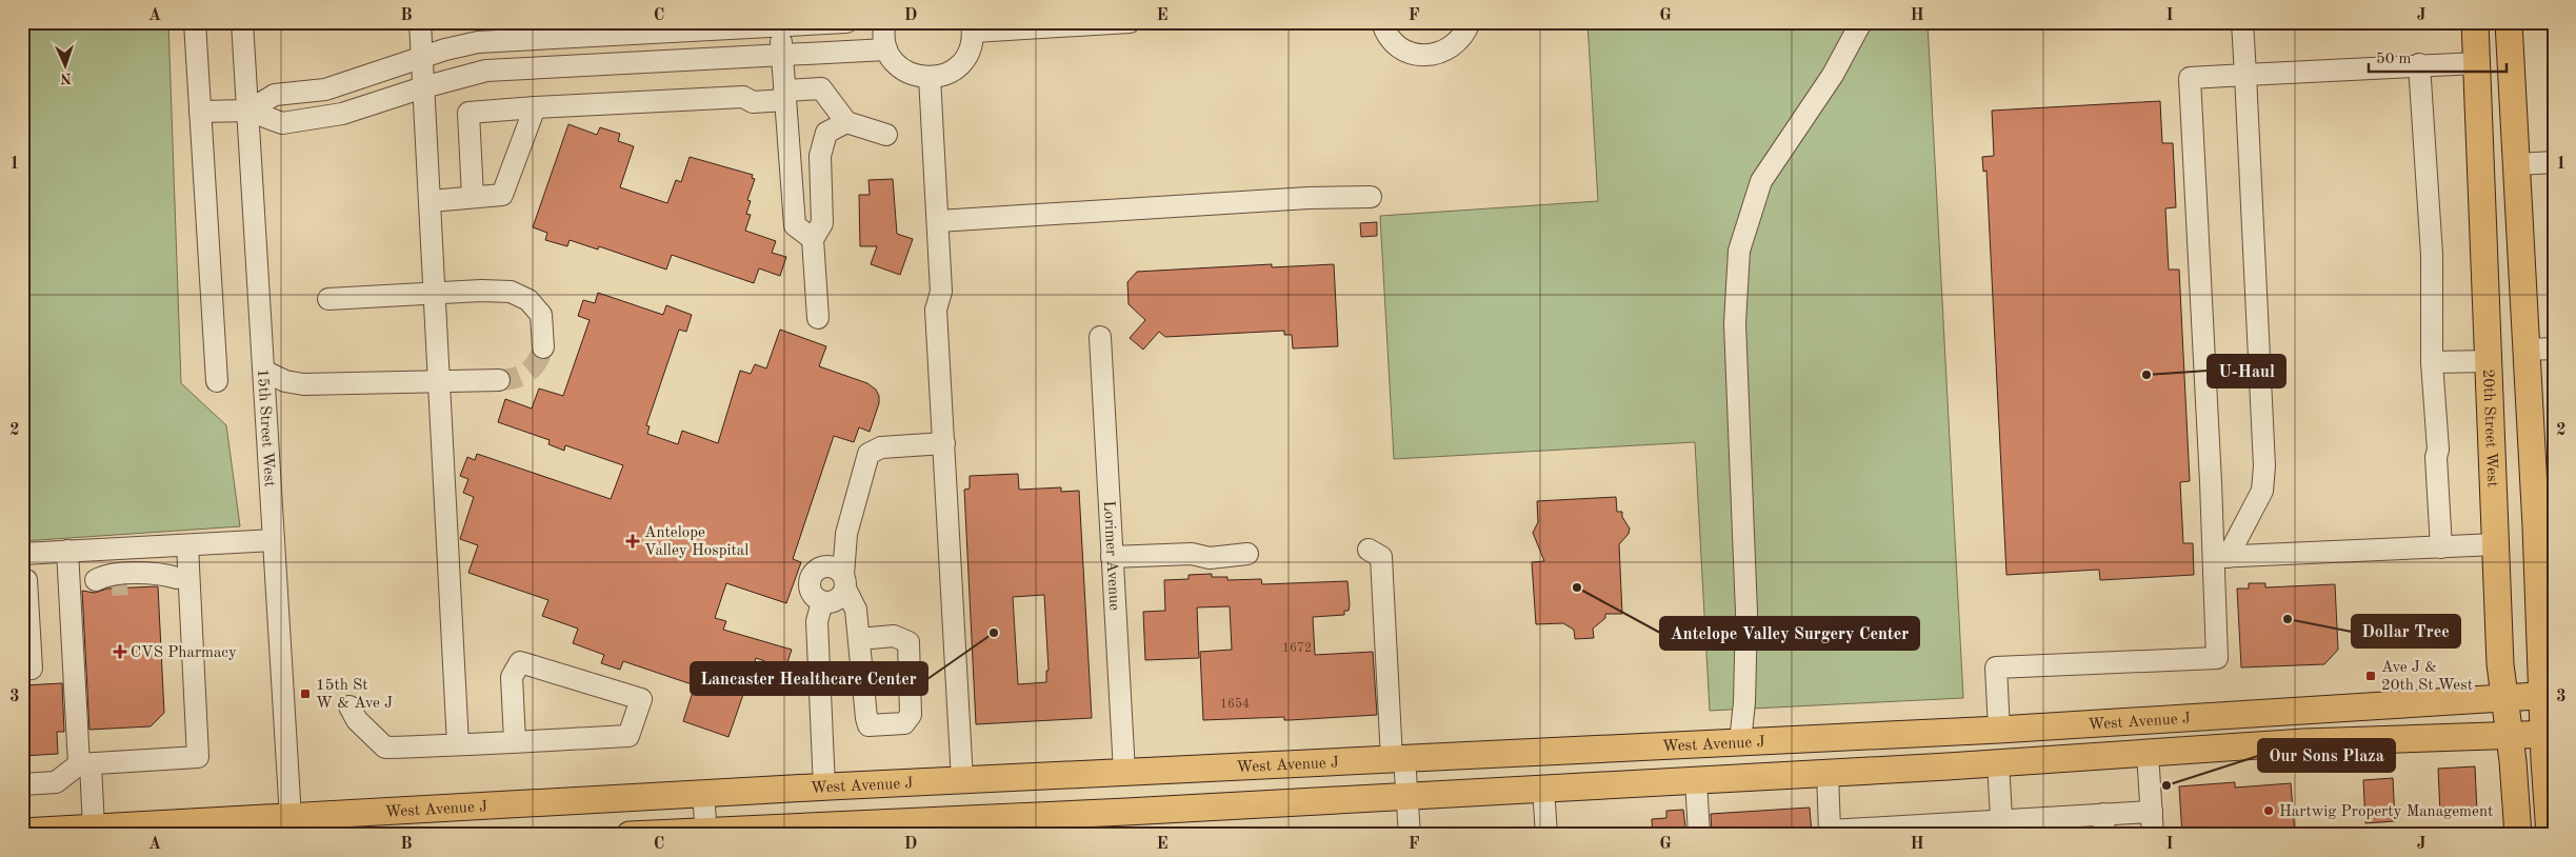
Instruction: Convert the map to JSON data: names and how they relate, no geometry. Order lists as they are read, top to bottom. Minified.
{"streets":{"main road":["20th Street West","West Avenue J"],"street":["15th Street West","Lorimer Avenue"]},"crossings":[["15th Street West","West Avenue J"],["20th Street West","West Avenue J"],["Lorimer Avenue","West Avenue J"]],"places":{"other":["U-Haul","Antelope Valley Surgery Center","Dollar Tree","Lancaster Healthcare Center","Our Sons Plaza","Hartwig Property Management"],"health":["Antelope Valley Hospital","CVS Pharmacy"],"transit":["Ave J & 20th St West","15th St W & Ave J"]},"house_numbers":["1672","1654"],"scale_bar":"50 m","north":"bottom","grid":{"columns":["A","B","C","D","E","F","G","H","I","J"],"rows":["1","2","3"]}}
